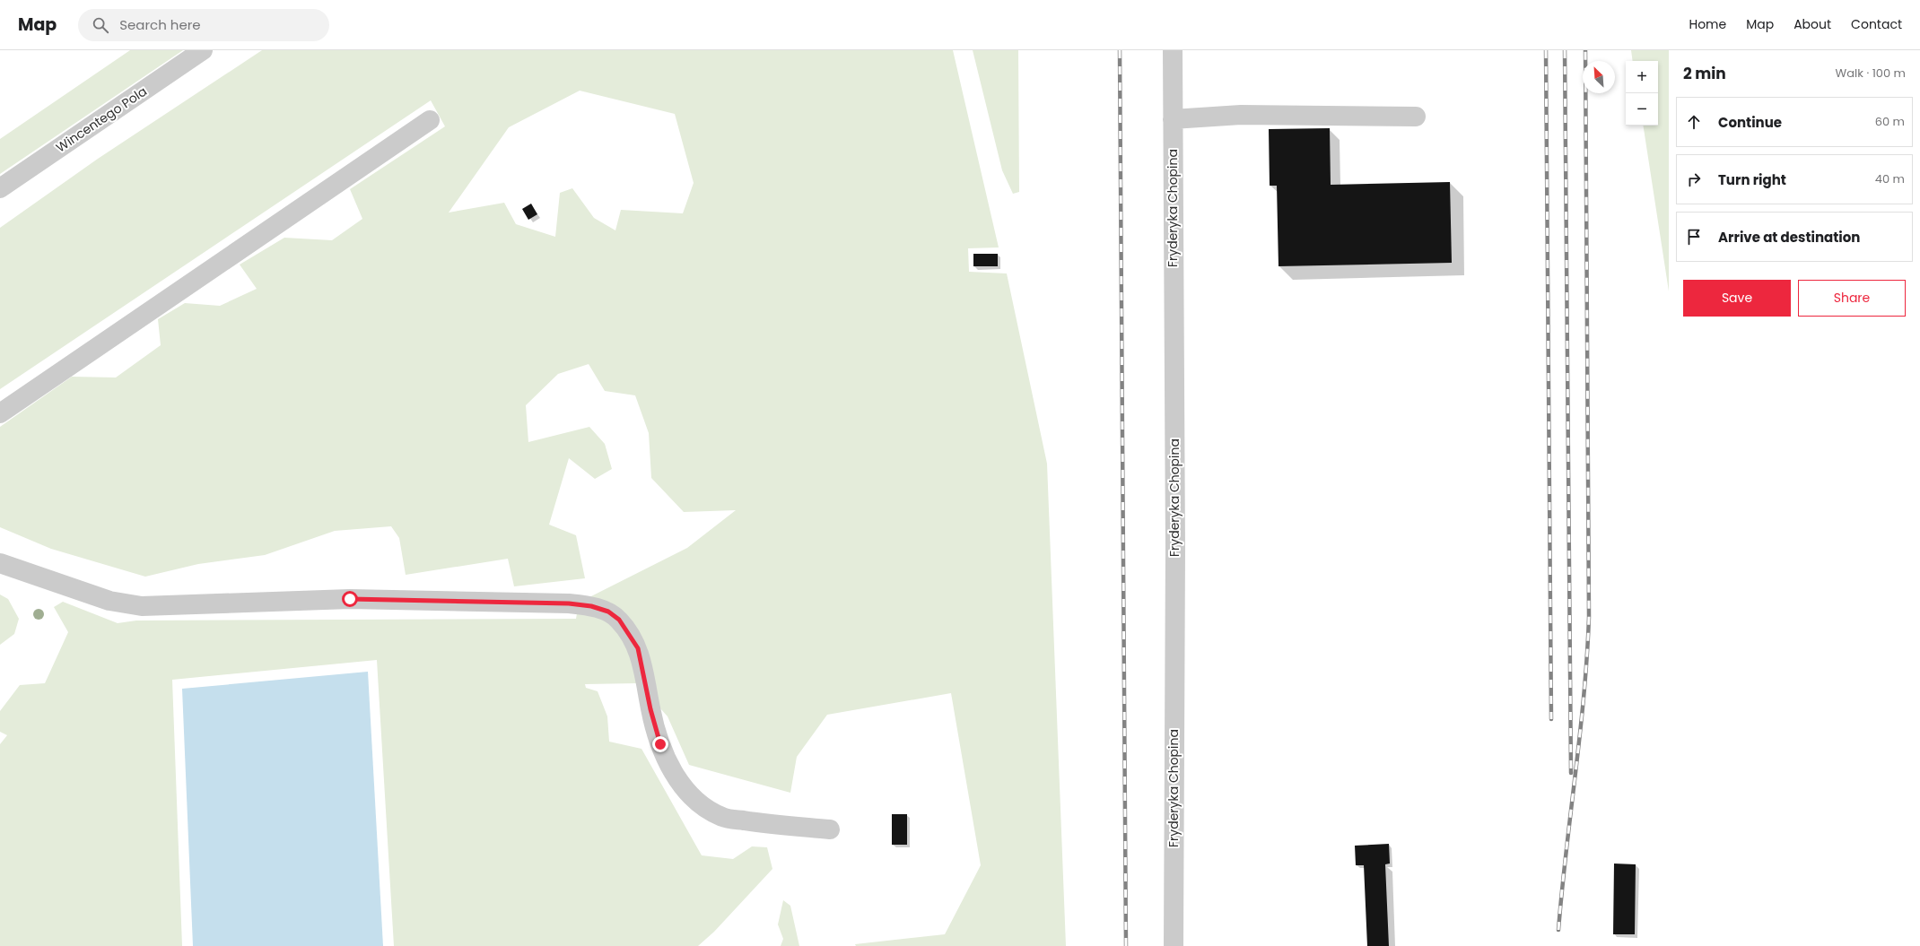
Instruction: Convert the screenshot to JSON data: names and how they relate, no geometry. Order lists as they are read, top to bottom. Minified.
{"streets":{"street":["Wincentego Pola","Fryderyka Chopina"]},"north":"top left","page":{"header":"Map","search":"Search here","nav":["Home","Map","About","Contact"],"heading":["2 min","Walk · 100 m"],"map_buttons":["+","−"],"list":[["Continue","60 m"],["Turn right","40 m"],"Arrive at destination"],"buttons":["Save","Share"]}}
